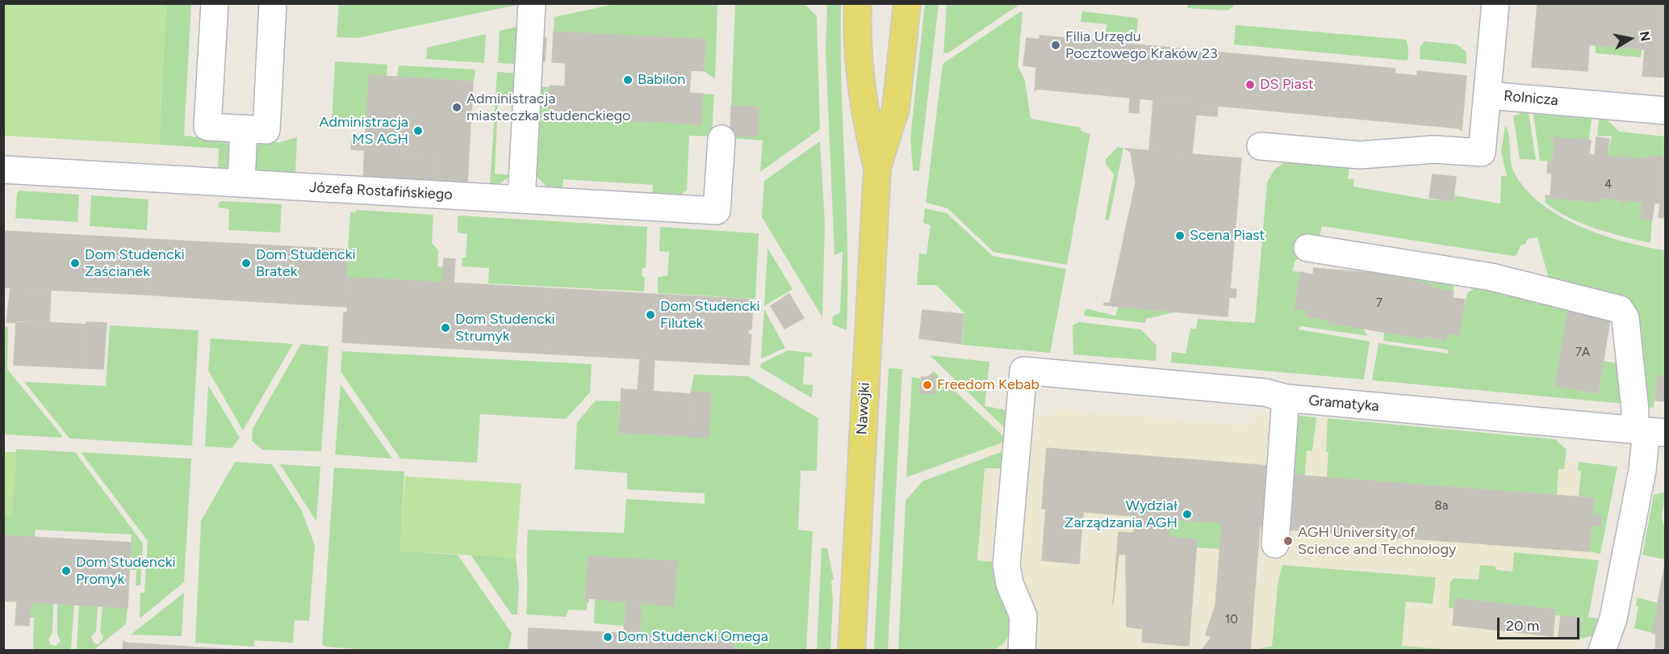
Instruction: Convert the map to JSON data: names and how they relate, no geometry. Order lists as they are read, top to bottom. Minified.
{"streets":{"main road":["Nawojki"],"street":["Rolnicza","Józefa Rostafińskiego","Gramatyka"]},"places":["Filia Urzędu Pocztowego Kraków 23","Babilon","DS Piast","Administracja miasteczka studenckiego","Administracja MS AGH","Scena Piast","Dom Studencki Zaścianek","Dom Studencki Bratek","Dom Studencki Filutek","Dom Studencki Strumyk","Freedom Kebab","Wydział Zarządzania AGH","AGH University of Science and Technology","Dom Studencki Promyk","Dom Studencki Omega"],"house_numbers":["4","7","7A","8a","10"],"scale_bar":"20 m","north":"right"}
